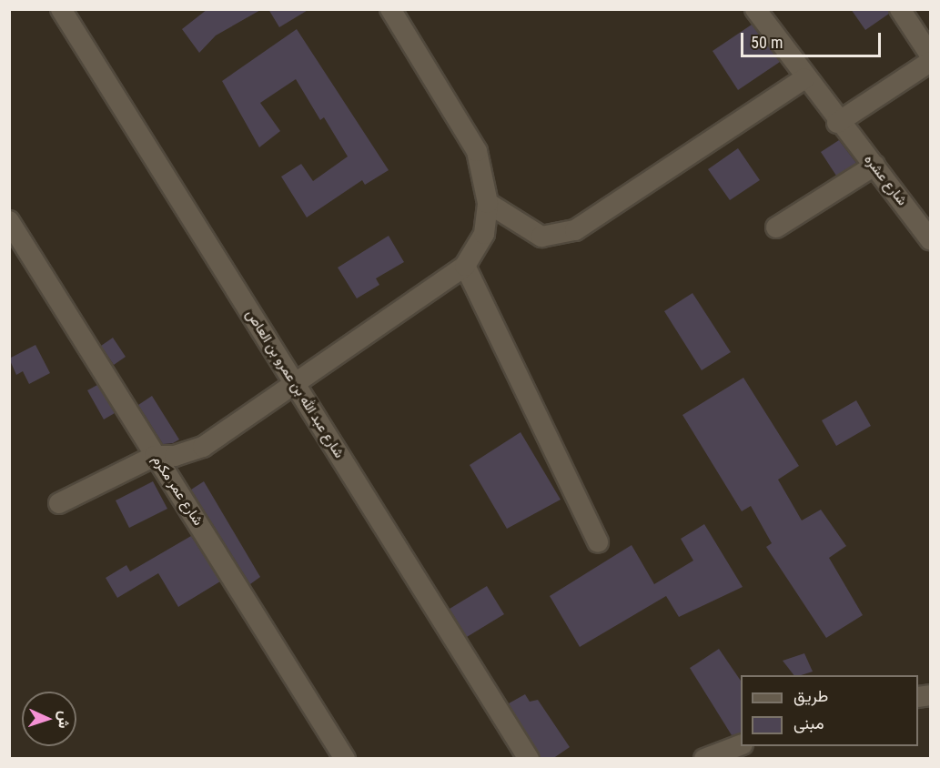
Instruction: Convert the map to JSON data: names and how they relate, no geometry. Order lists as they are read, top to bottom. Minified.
{"streets":{"street":["شارع عشره","شارع عبد الله بن عمرو بن العاص","شارع عمر مكرم"]},"legend":["طريق","مبنى"],"scale_bar":"50 m","north":"right"}
